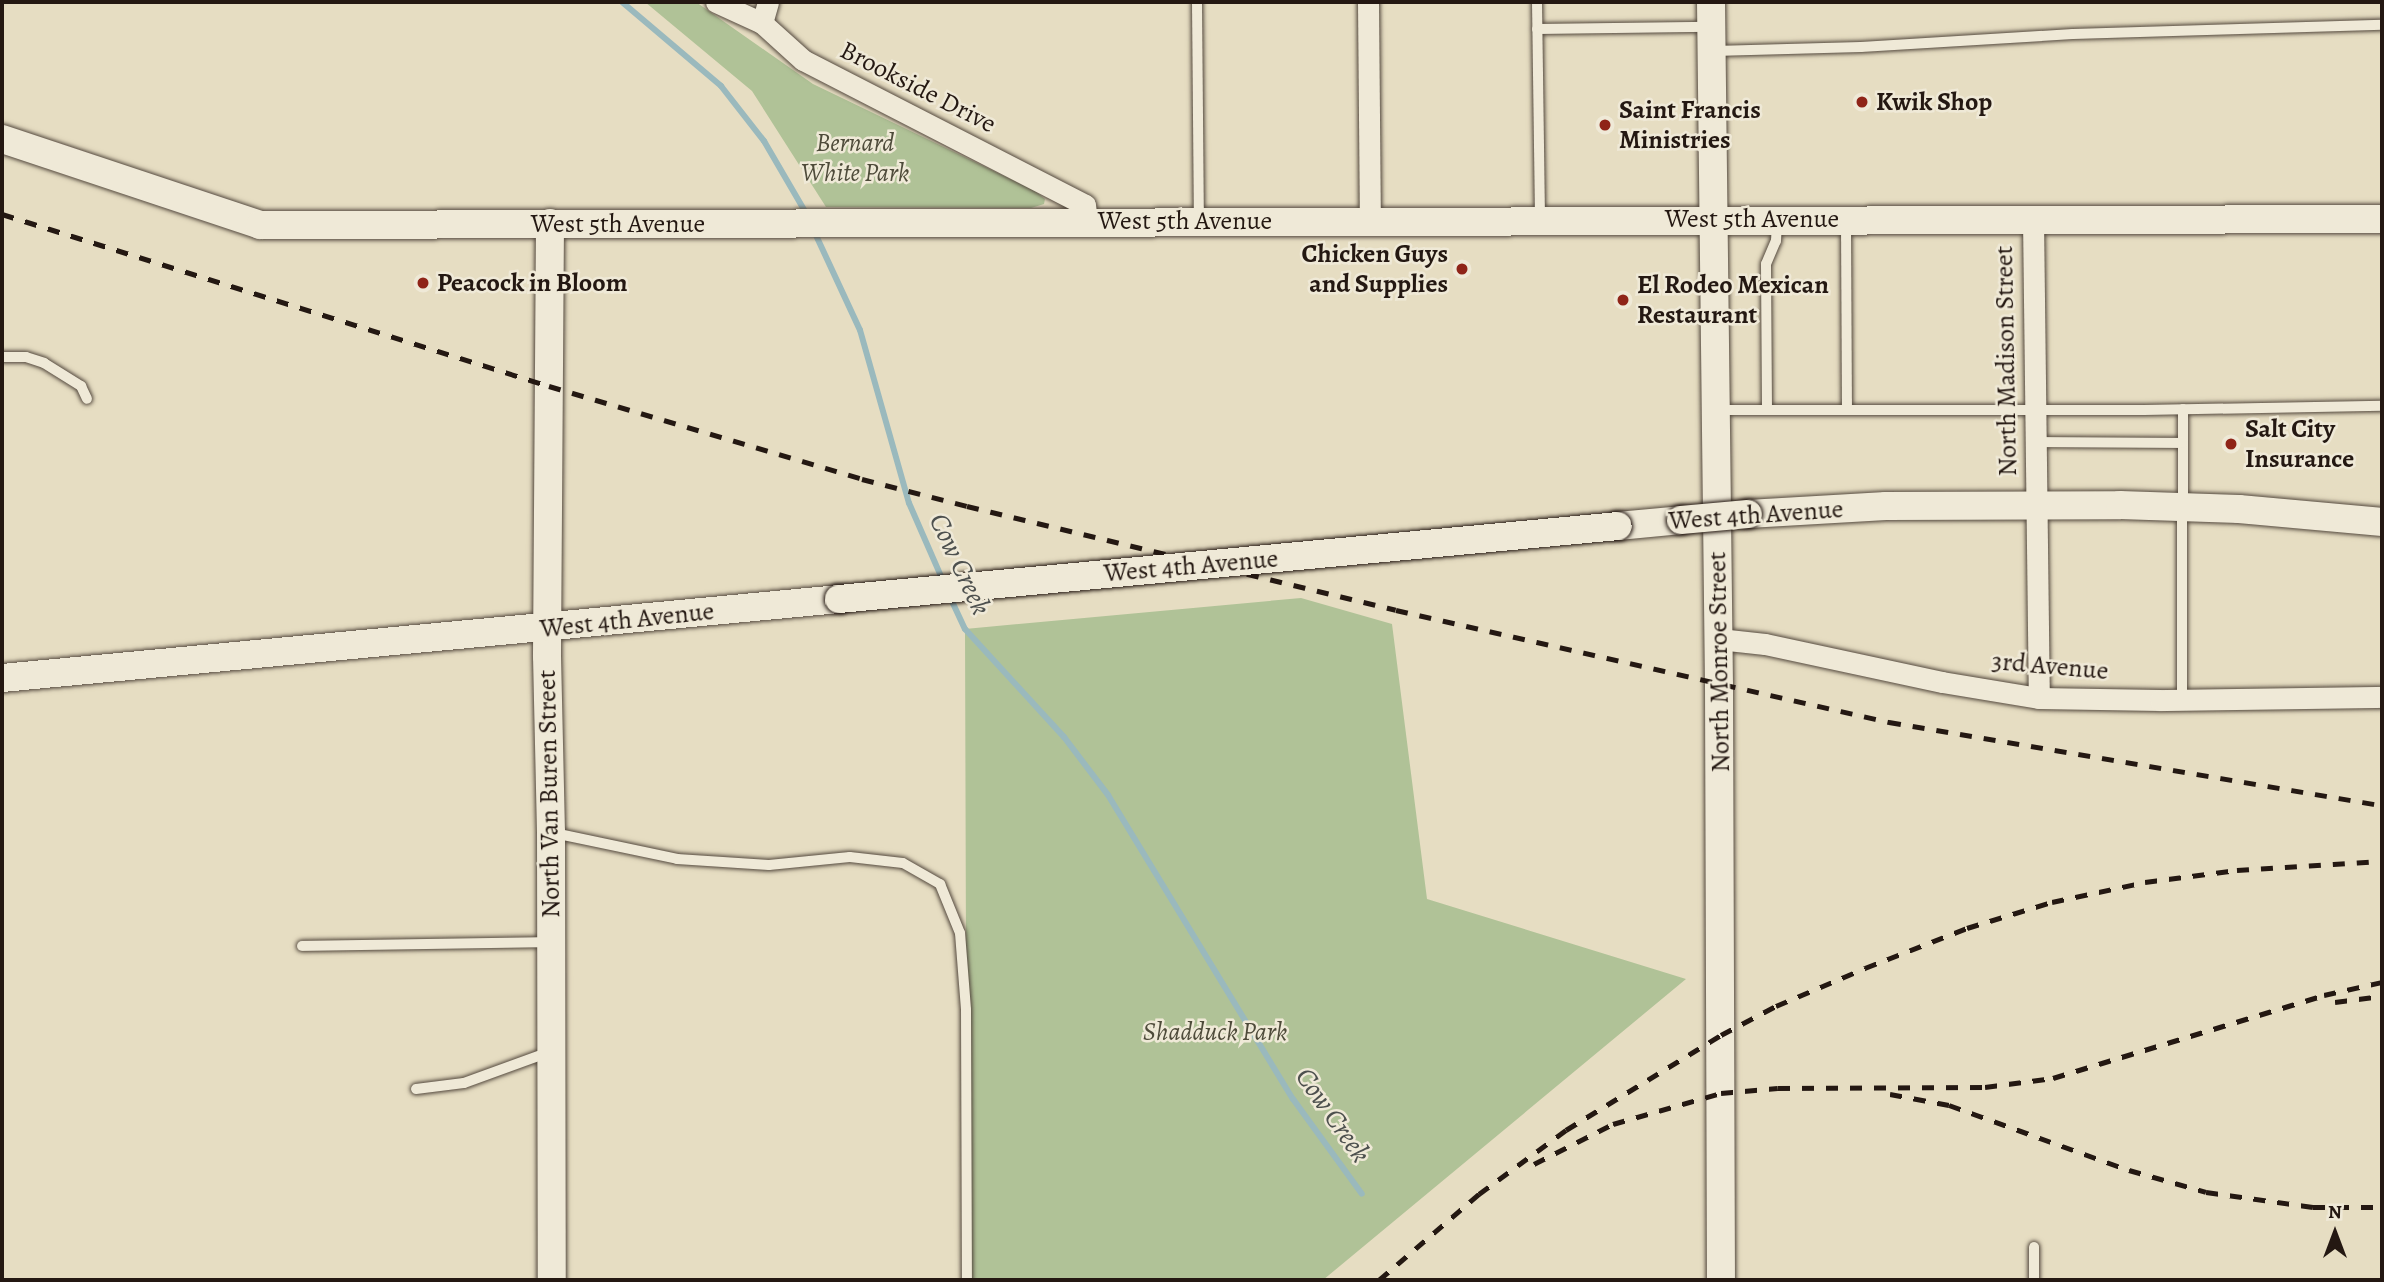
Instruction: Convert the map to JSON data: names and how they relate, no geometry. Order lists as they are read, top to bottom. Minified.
{"streets":{"street":["Brookside Drive","West 5th Avenue","North Madison Street","West 4th Avenue","North Monroe Street","3rd Avenue","North Van Buren Street"]},"crossings":[["Brookside Drive","West 5th Avenue"],["West 5th Avenue","North Madison Street"],["West 5th Avenue","North Monroe Street"],["West 5th Avenue","North Van Buren Street"],["North Madison Street","West 4th Avenue"],["North Madison Street","3rd Avenue"],["West 4th Avenue","North Van Buren Street"],["North Monroe Street","3rd Avenue"]],"water":["Cow Creek"],"parks":["Bernard White Park","Shadduck Park"],"places":["Kwik Shop","Saint Francis Ministries","Chicken Guys and Supplies","Peacock in Bloom","El Rodeo Mexican Restaurant","Salt City Insurance"],"north":"top"}
